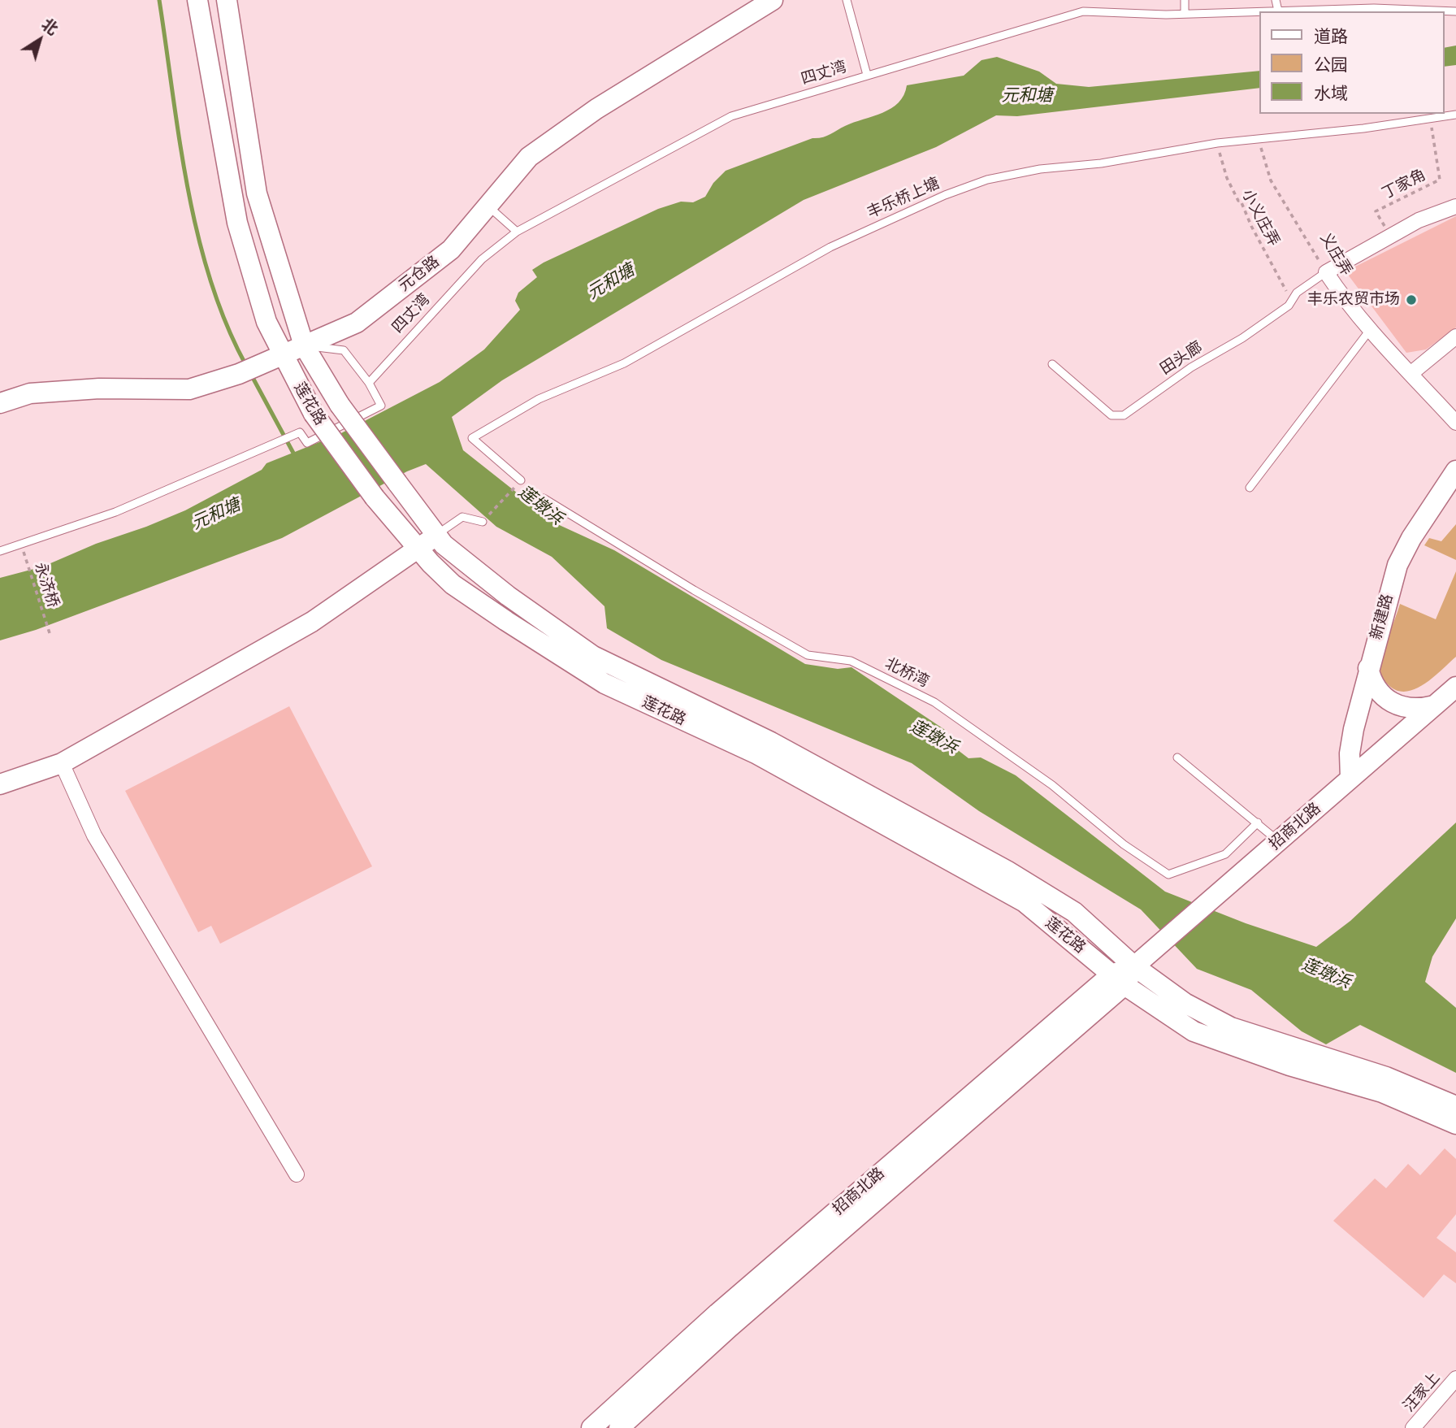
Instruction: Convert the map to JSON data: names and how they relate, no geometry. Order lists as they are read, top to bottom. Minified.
{"streets":{"street":["义庄弄","元仓路","莲花路","新建路","招商北路","汪家上"],"lane":["四丈湾","丰乐桥上塘","田头廊","北桥湾"],"path":["丁家角","小义庄弄","永济桥"]},"crossings":[["丁家角","丰乐桥上塘"],["丰乐桥上塘","小义庄弄"],["丰乐桥上塘","义庄弄"],["小义庄弄","田头廊"],["义庄弄","田头廊"],["元仓路","莲花路"],["莲花路","招商北路"],["新建路","招商北路"]],"water":["元和塘","莲墩浜"],"places":["丰乐农贸市场"],"legend":["道路","公园","水域"],"north":"top right"}
